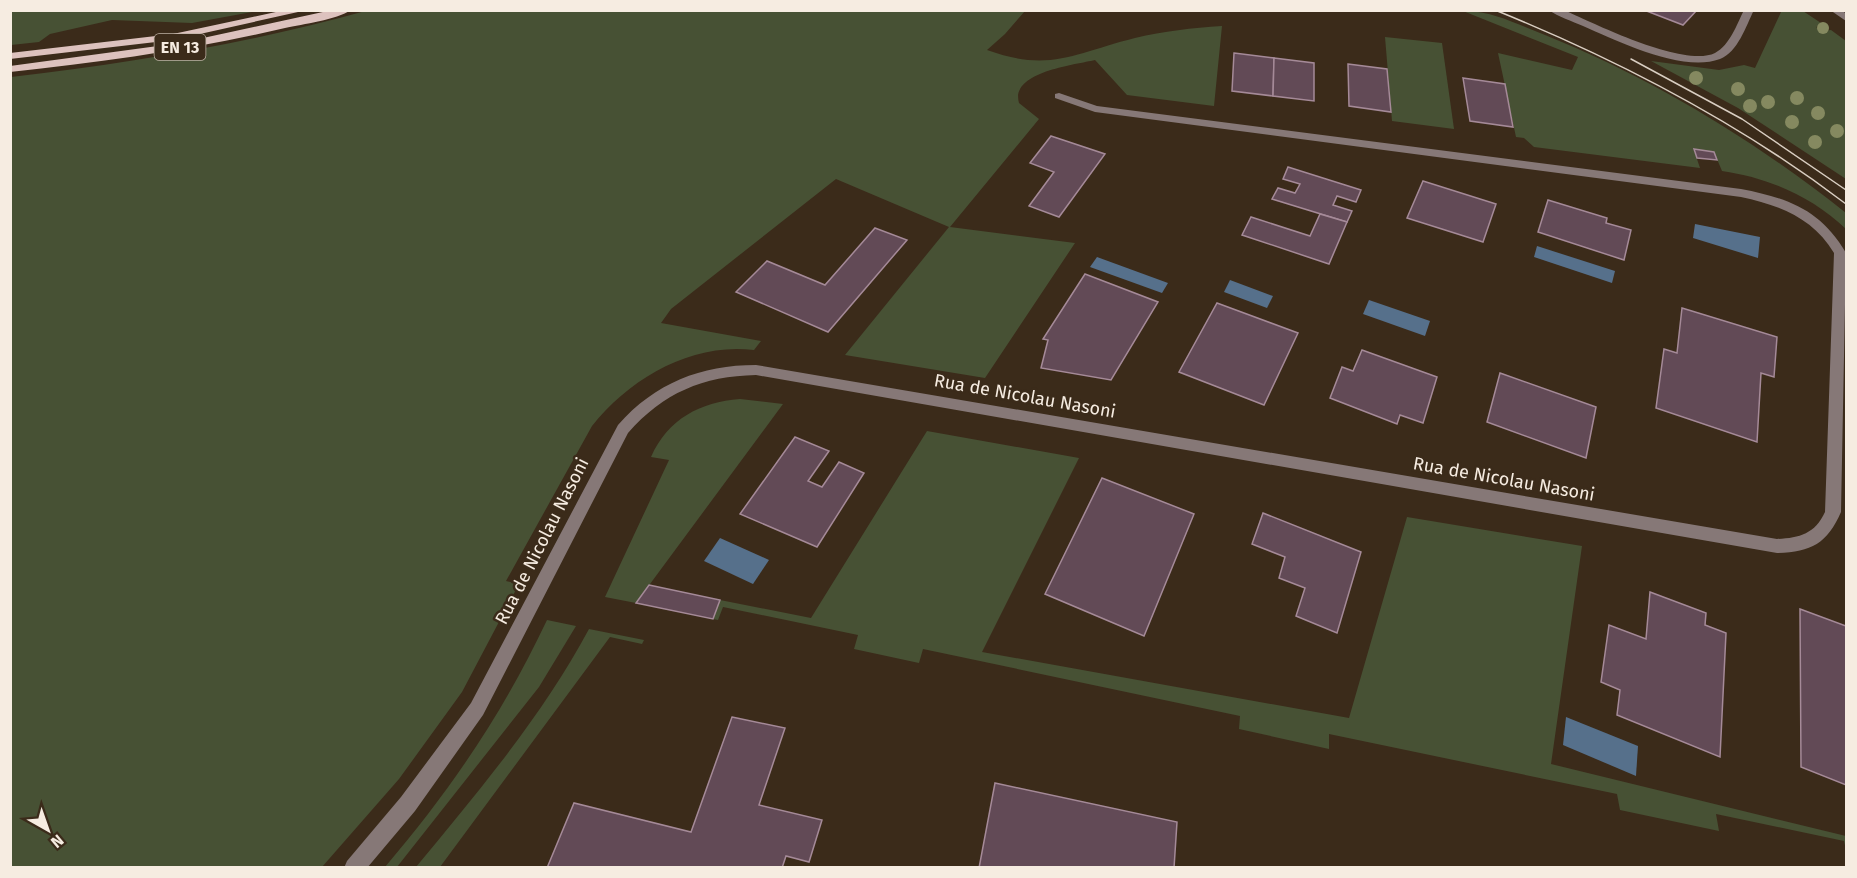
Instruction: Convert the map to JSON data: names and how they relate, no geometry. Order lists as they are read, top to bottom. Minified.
{"streets":{"main road":["EN 13"],"street":["Rua de Nicolau Nasoni"]},"north":"bottom right"}
